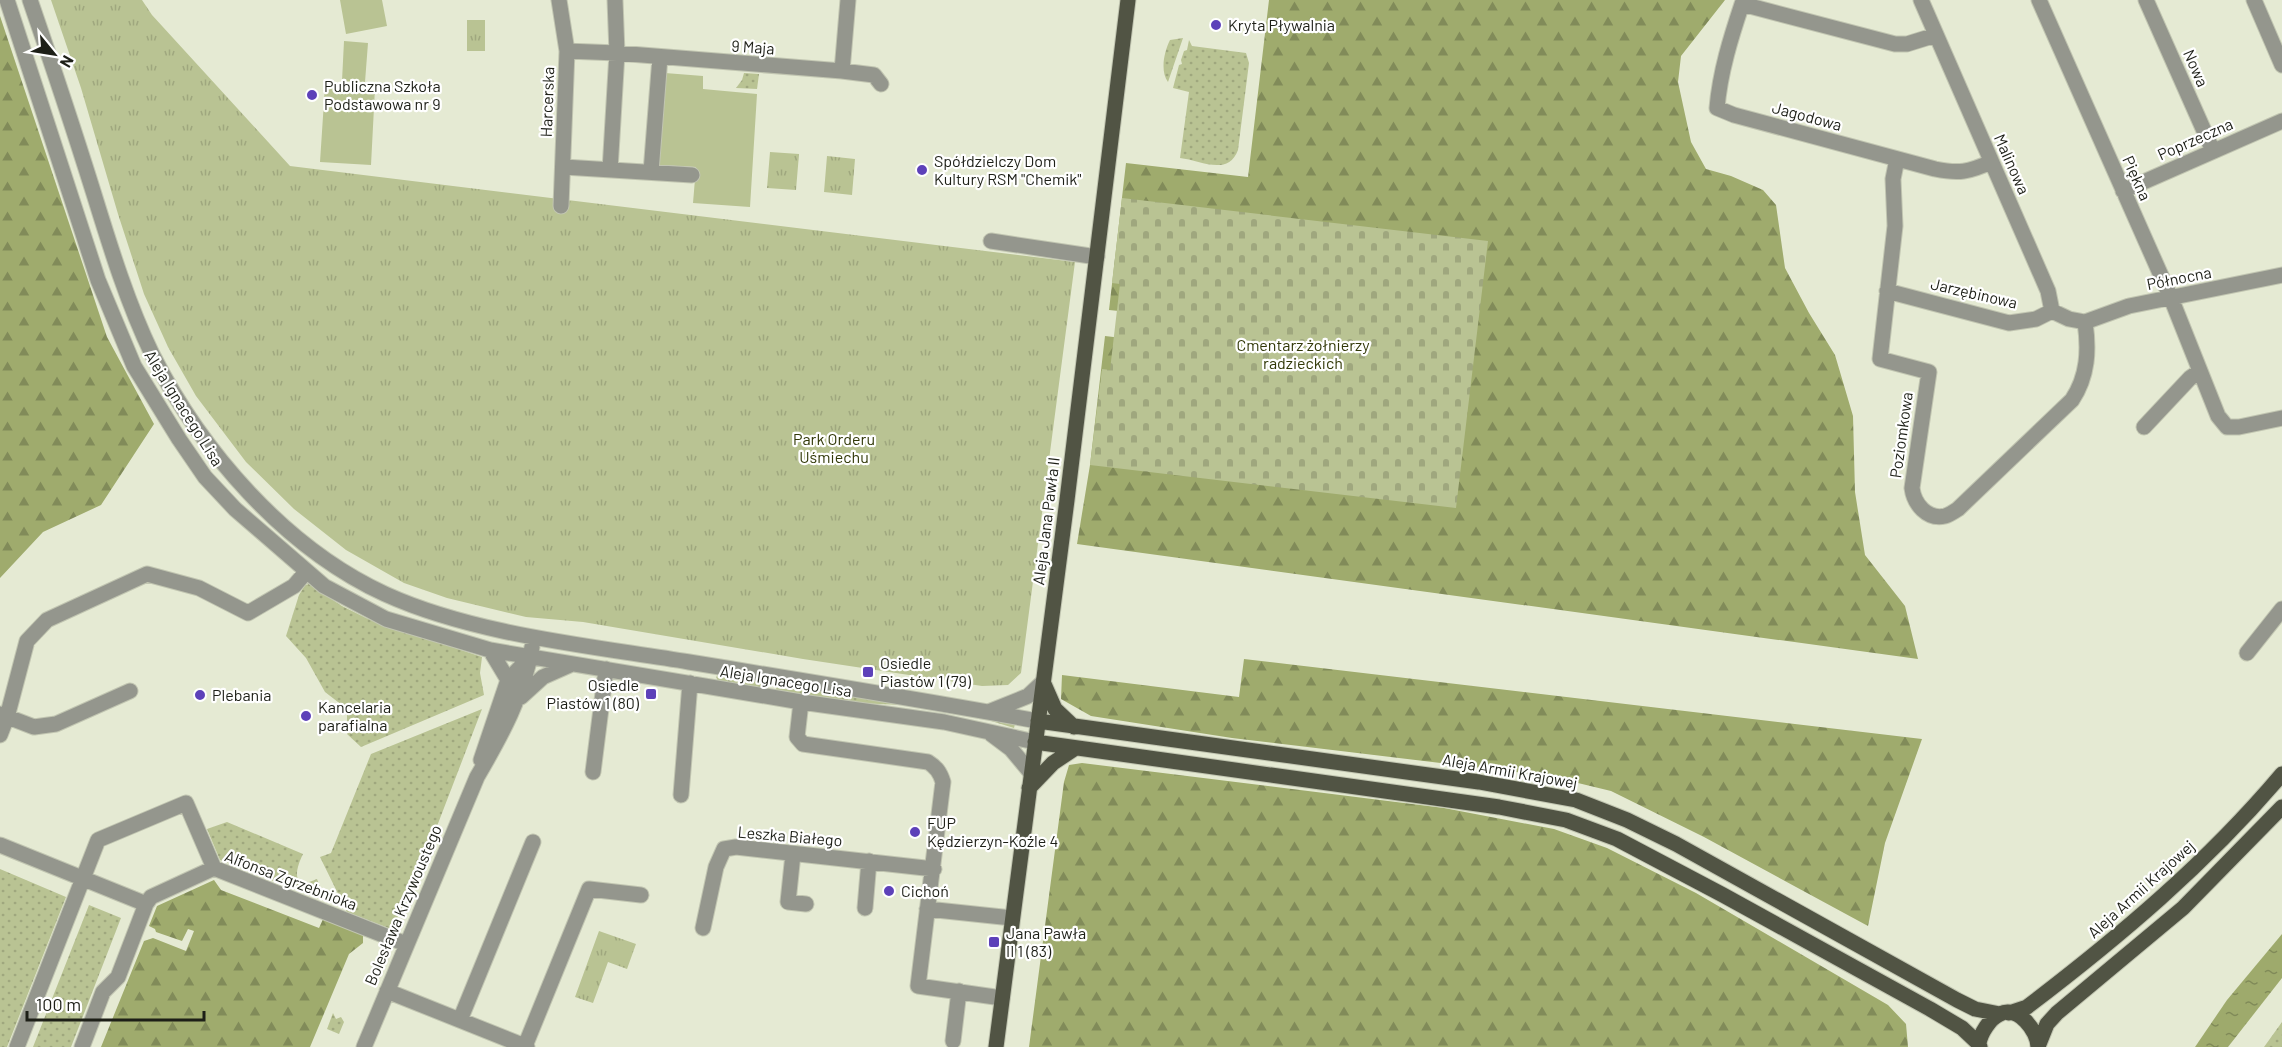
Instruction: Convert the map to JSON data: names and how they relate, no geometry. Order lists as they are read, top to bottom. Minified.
{"streets":{"main road":["Aleja Jana Pawła II","Aleja Armii Krajowej"],"street":["9 Maja","Nowa","Harcerska","Jagodowa","Poprzeczna","Malinowa","Piękna","Północna","Jarzębinowa","Aleja Ignacego Lisa","Poziomkowa","Leszka Białego","Alfonsa Zgrzebnioka","Bolesława Krzywoustego"]},"crossings":[["9 Maja","Harcerska"],["Nowa","Poprzeczna"],["Jagodowa","Malinowa"],["Jagodowa","Poziomkowa"],["Poprzeczna","Piękna"],["Malinowa","Jarzębinowa"],["Piękna","Północna"],["Północna","Poziomkowa"],["Jarzębinowa","Poziomkowa"],["Aleja Ignacego Lisa","Aleja Jana Pawła II"],["Aleja Ignacego Lisa","Aleja Armii Krajowej"],["Aleja Ignacego Lisa","Bolesława Krzywoustego"],["Aleja Jana Pawła II","Aleja Armii Krajowej"],["Alfonsa Zgrzebnioka","Bolesława Krzywoustego"]],"parks":["Cmentarz żołnierzy radzieckich","Park Orderu Uśmiechu"],"places":{"other":["Kryta Pływalnia","Publiczna Szkoła Podstawowa nr 9","Spółdzielczy Dom Kultury RSM \"Chemik\"","Plebania","Kancelaria parafialna","FUP Kędzierzyn-Koźle 4","Cichoń"],"transit":["Osiedle Piastów 1 (79)","Osiedle Piastów 1 (80)","Jana Pawła II 1 (83)"]},"scale_bar":"100 m","north":"bottom right"}
